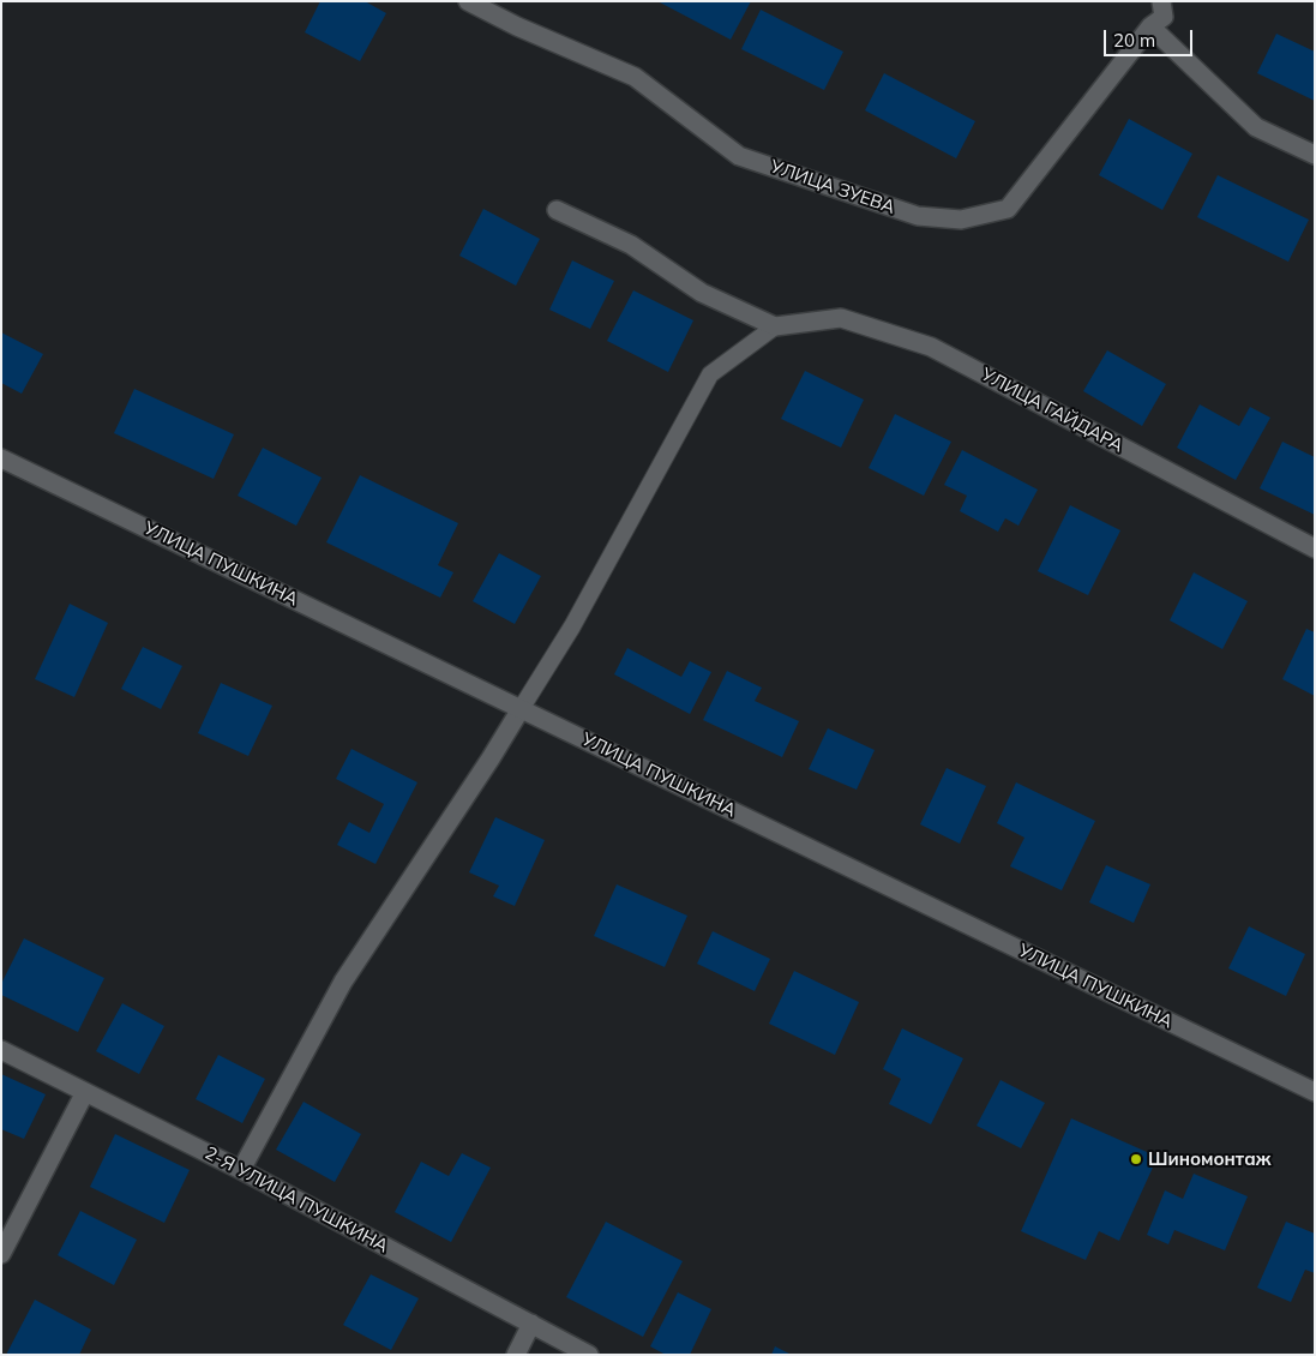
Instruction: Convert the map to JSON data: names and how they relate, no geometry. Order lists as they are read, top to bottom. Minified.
{"streets":{"street":["УЛИЦА ЗУЕВА","УЛИЦА ГАЙДАРА","УЛИЦА ПУШКИНА","2-Я УЛИЦА ПУШКИНА"]},"places":["Шиномонтаж"],"scale_bar":"20 m"}
